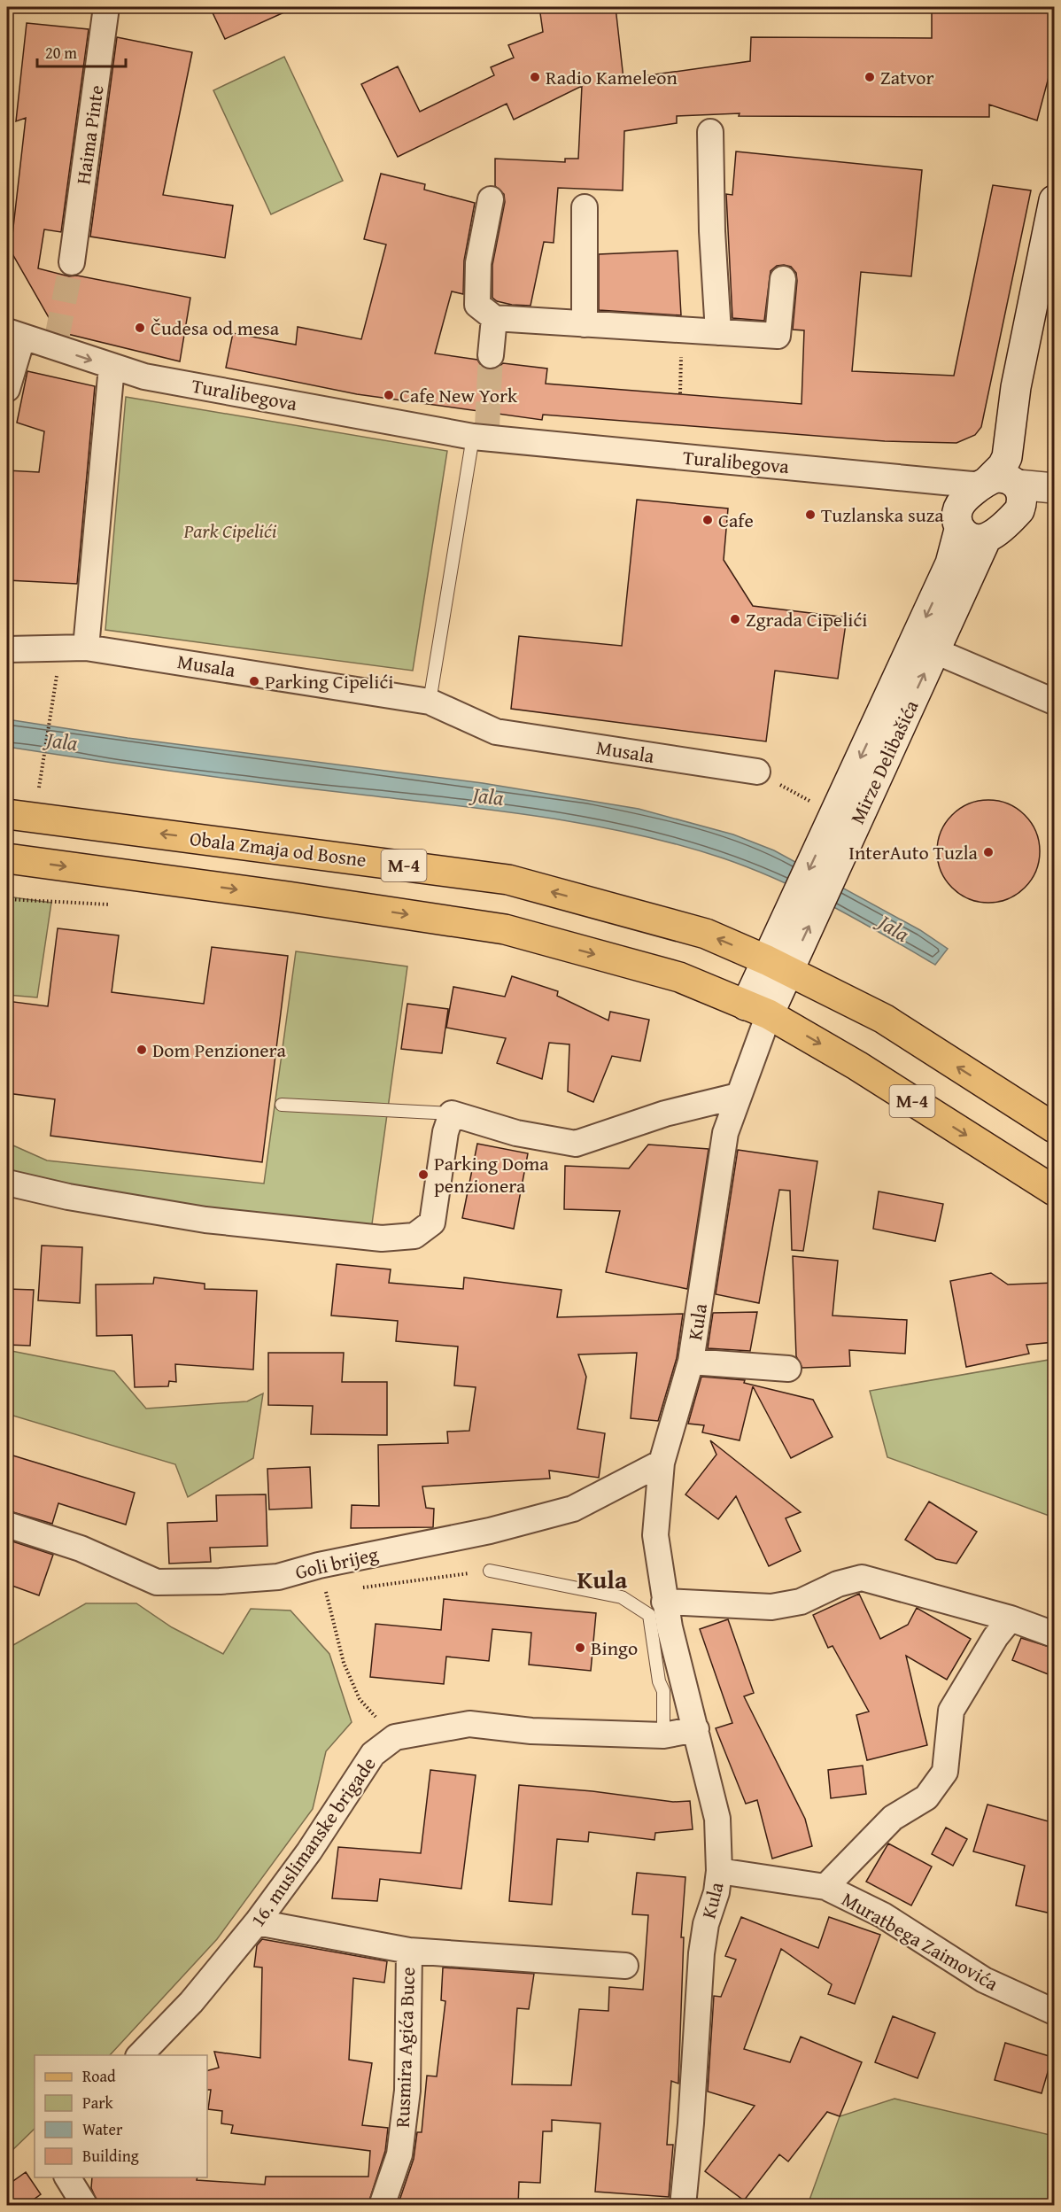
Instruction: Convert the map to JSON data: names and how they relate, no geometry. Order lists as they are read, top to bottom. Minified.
{"streets":{"main road":["Mirze Delibašića","Obala Zmaja od Bosne","M-4"],"street":["Haima Pinte","Turalibegova","Musala","Kula","Goli brijeg","16. muslimanske brigade","Muratbega Zaimovića","Rusmira Agića Buce"]},"crossings":[["Mirze Delibašića","Obala Zmaja od Bosne"],["Mirze Delibašića","M-4"],["Mirze Delibašića","Kula"],["Obala Zmaja od Bosne","M-4"],["M-4","Kula"],["Kula","Goli brijeg"],["Kula","16. muslimanske brigade"],["Kula","Muratbega Zaimovića"],["16. muslimanske brigade","Rusmira Agića Buce"]],"districts":["Kula"],"water":["Jala"],"parks":["Park Cipelići"],"places":["Radio Kameleon","Zatvor","Čudesa od mesa","Cafe New York","Tuzlanska suza","Cafe","Zgrada Cipelići","Parking Cipelići","InterAuto Tuzla","Dom Penzionera","Parking Doma penzionera","Bingo"],"legend":["Road","Park","Water","Building"],"scale_bar":"20 m"}
